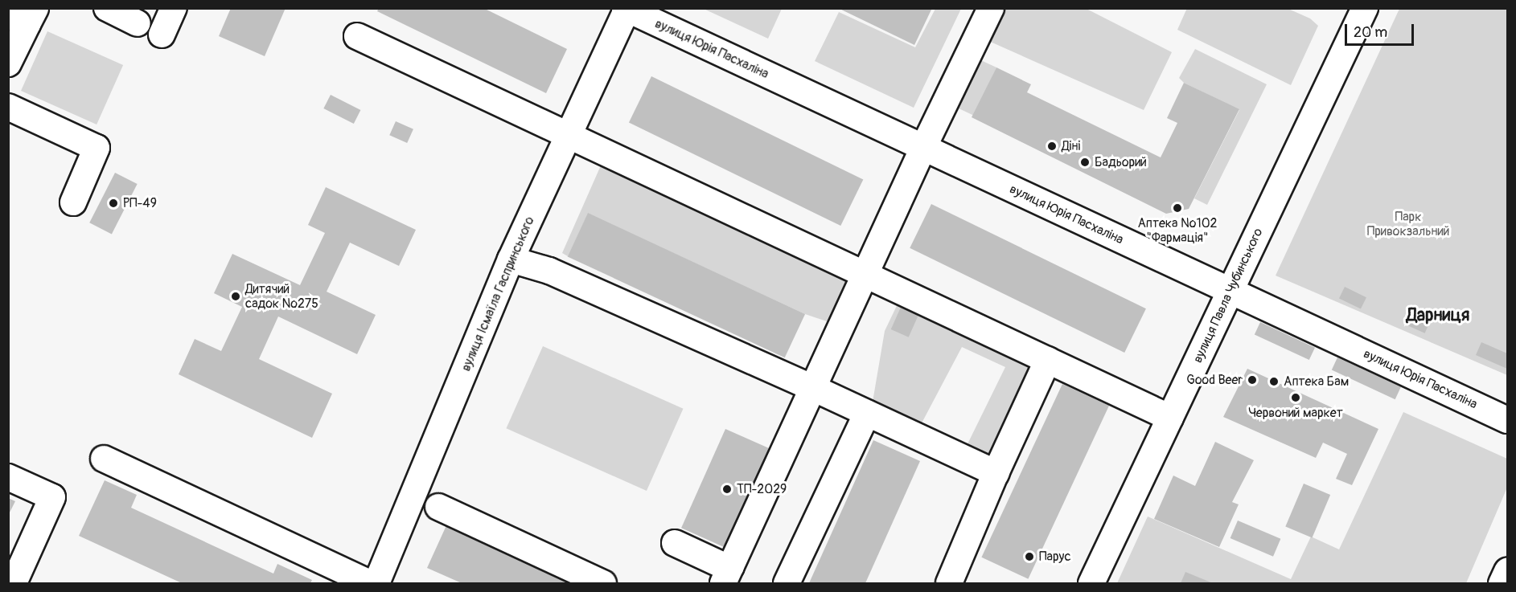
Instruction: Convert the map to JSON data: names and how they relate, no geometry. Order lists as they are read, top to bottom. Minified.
{"streets":{"street":["вулиця Юрія Пасхаліна","вулиця Ісмаїла Гаспринського","вулиця Павла Чубинського"]},"crossings":[["вулиця Юрія Пасхаліна","вулиця Ісмаїла Гаспринського"],["вулиця Юрія Пасхаліна","вулиця Павла Чубинського"]],"districts":["Дарниця"],"parks":["Парк Привокзальний"],"places":["Діні","Бадьорий","РП-49","Аптека №102 \"Фармація\"","Дитячий садок №275","Good Beer","Аптека Бам","Червоний маркет","ТП-2029","Парус"],"scale_bar":"20 m"}
